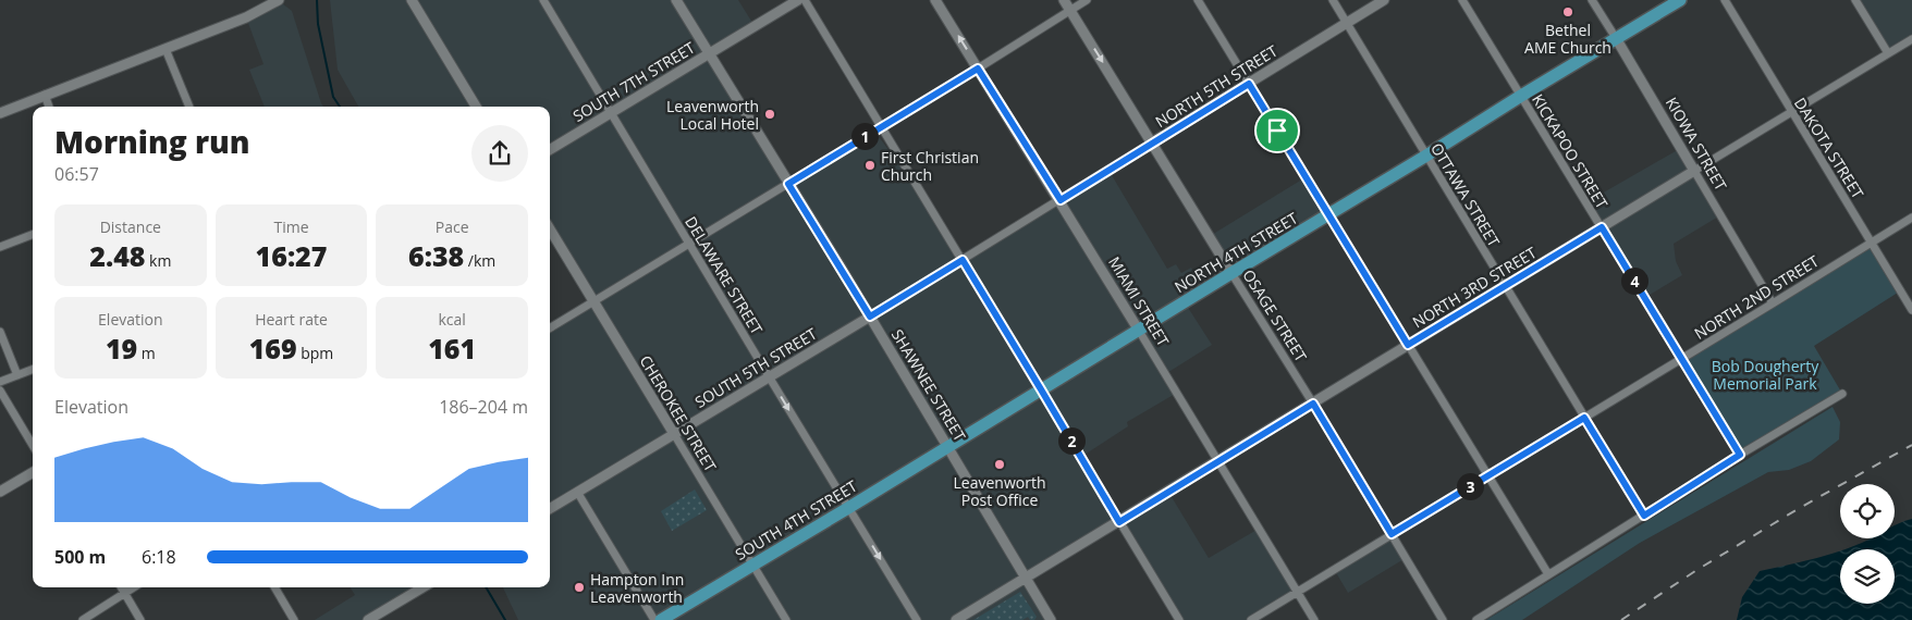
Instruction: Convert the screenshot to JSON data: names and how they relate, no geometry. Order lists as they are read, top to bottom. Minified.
{"streets":{"highway":["NORTH 4TH STREET","SOUTH 4TH STREET"],"street":["SOUTH 7TH STREET","NORTH 5TH STREET","KIOWA STREET","DAKOTA STREET","KICKAPOO STREET","OTTAWA STREET","DELAWARE STREET","NORTH 3RD STREET","NORTH 2ND STREET","MIAMI STREET","OSAGE STREET","SOUTH 5TH STREET","SHAWNEE STREET","CHEROKEE STREET"]},"crossings":[["SOUTH 7TH STREET","DELAWARE STREET"],["SOUTH 7TH STREET","SHAWNEE STREET"],["NORTH 5TH STREET","OTTAWA STREET"],["NORTH 5TH STREET","MIAMI STREET"],["NORTH 5TH STREET","OSAGE STREET"],["NORTH 5TH STREET","SOUTH 5TH STREET"],["NORTH 5TH STREET","SHAWNEE STREET"],["KIOWA STREET","NORTH 4TH STREET"],["KIOWA STREET","NORTH 3RD STREET"],["KIOWA STREET","NORTH 2ND STREET"],["DAKOTA STREET","NORTH 3RD STREET"],["DAKOTA STREET","NORTH 2ND STREET"],["KICKAPOO STREET","NORTH 4TH STREET"],["KICKAPOO STREET","NORTH 3RD STREET"],["KICKAPOO STREET","NORTH 2ND STREET"],["OTTAWA STREET","NORTH 4TH STREET"],["OTTAWA STREET","NORTH 3RD STREET"],["OTTAWA STREET","NORTH 2ND STREET"],["NORTH 4TH STREET","MIAMI STREET"],["NORTH 4TH STREET","OSAGE STREET"],["NORTH 4TH STREET","SHAWNEE STREET"],["NORTH 4TH STREET","SOUTH 4TH STREET"],["DELAWARE STREET","SOUTH 5TH STREET"],["DELAWARE STREET","SOUTH 4TH STREET"],["NORTH 3RD STREET","MIAMI STREET"],["NORTH 3RD STREET","OSAGE STREET"],["NORTH 3RD STREET","SHAWNEE STREET"],["NORTH 2ND STREET","MIAMI STREET"],["NORTH 2ND STREET","OSAGE STREET"],["SOUTH 5TH STREET","SHAWNEE STREET"],["SOUTH 5TH STREET","CHEROKEE STREET"],["SHAWNEE STREET","SOUTH 4TH STREET"],["CHEROKEE STREET","SOUTH 4TH STREET"]],"one_way":["DELAWARE STREET"],"parks":["Bob Dougherty Memorial Park"],"places":["Bethel AME Church","Leavenworth Local Hotel","First Christian Church","Leavenworth Post Office","Hampton Inn Leavenworth"],"page":{"heading":["Morning run","06:57"],"pins":["1","4","2","3"],"stats":[["Distance","2.48 km"],["Time","16:27"],["Pace","6:38 /km"],["Elevation","19 m"],["Heart rate","169 bpm"],["kcal","161"]],"chart":["Elevation","186–204 m"],"list":[{"name":"500 m","note":"6:18"}]}}
